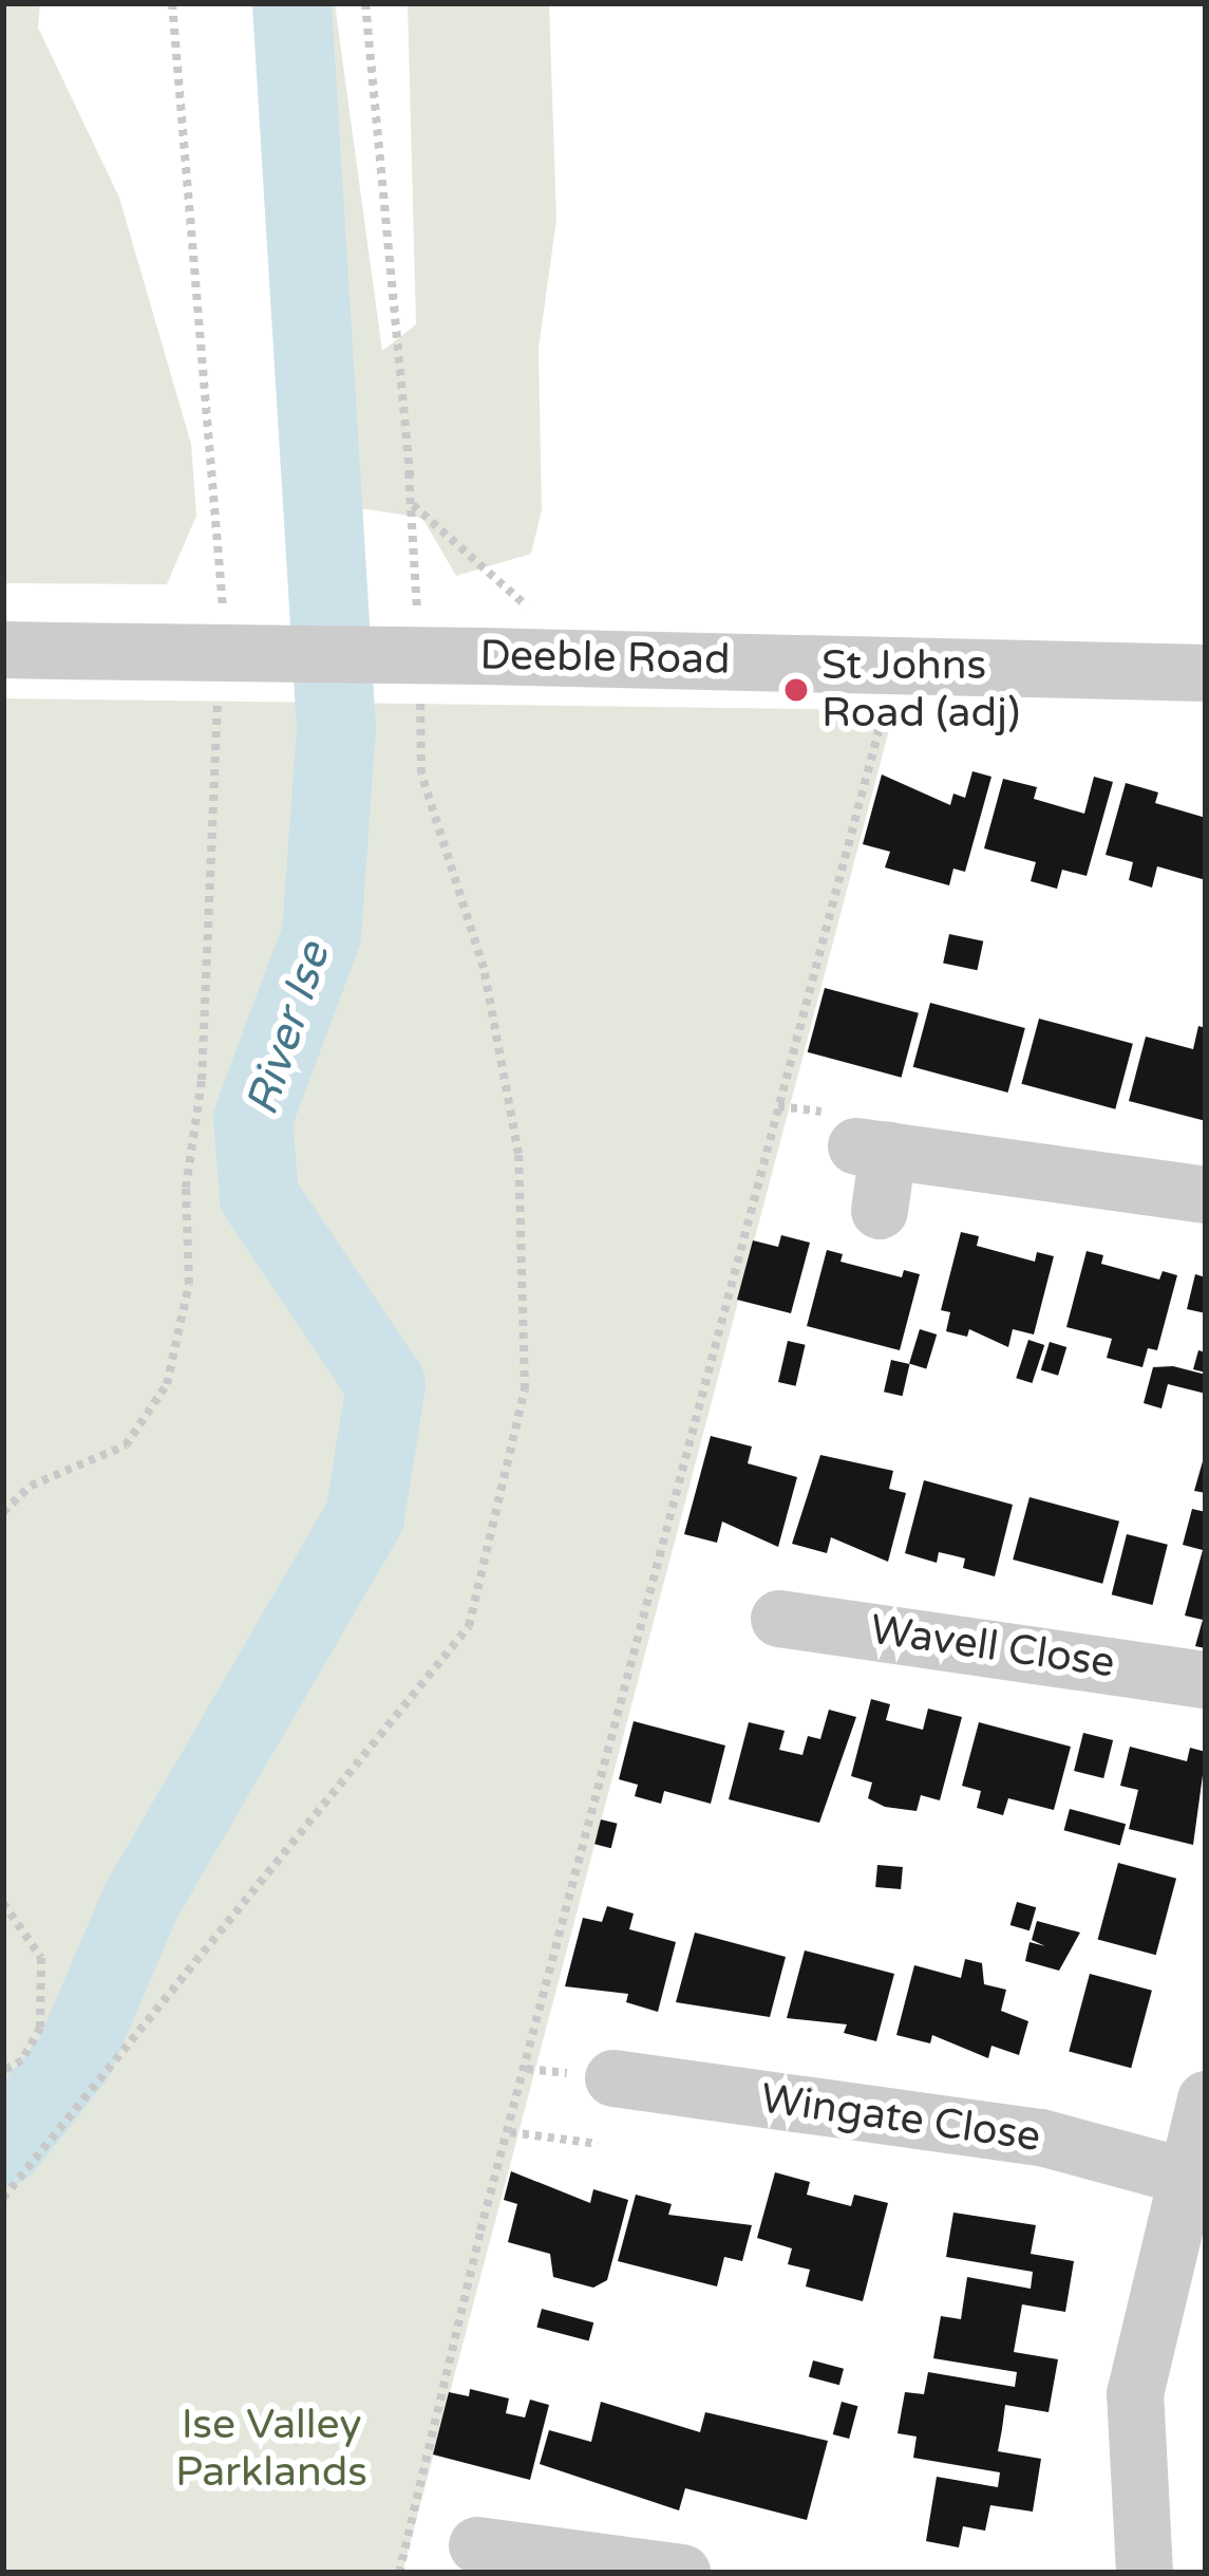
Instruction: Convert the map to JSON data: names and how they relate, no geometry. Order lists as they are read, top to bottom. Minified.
{"streets":{"street":["Deeble Road","Wavell Close","Wingate Close"]},"water":["River Ise"],"parks":["Ise Valley Parklands"],"places":["St Johns Road (adj)"]}
